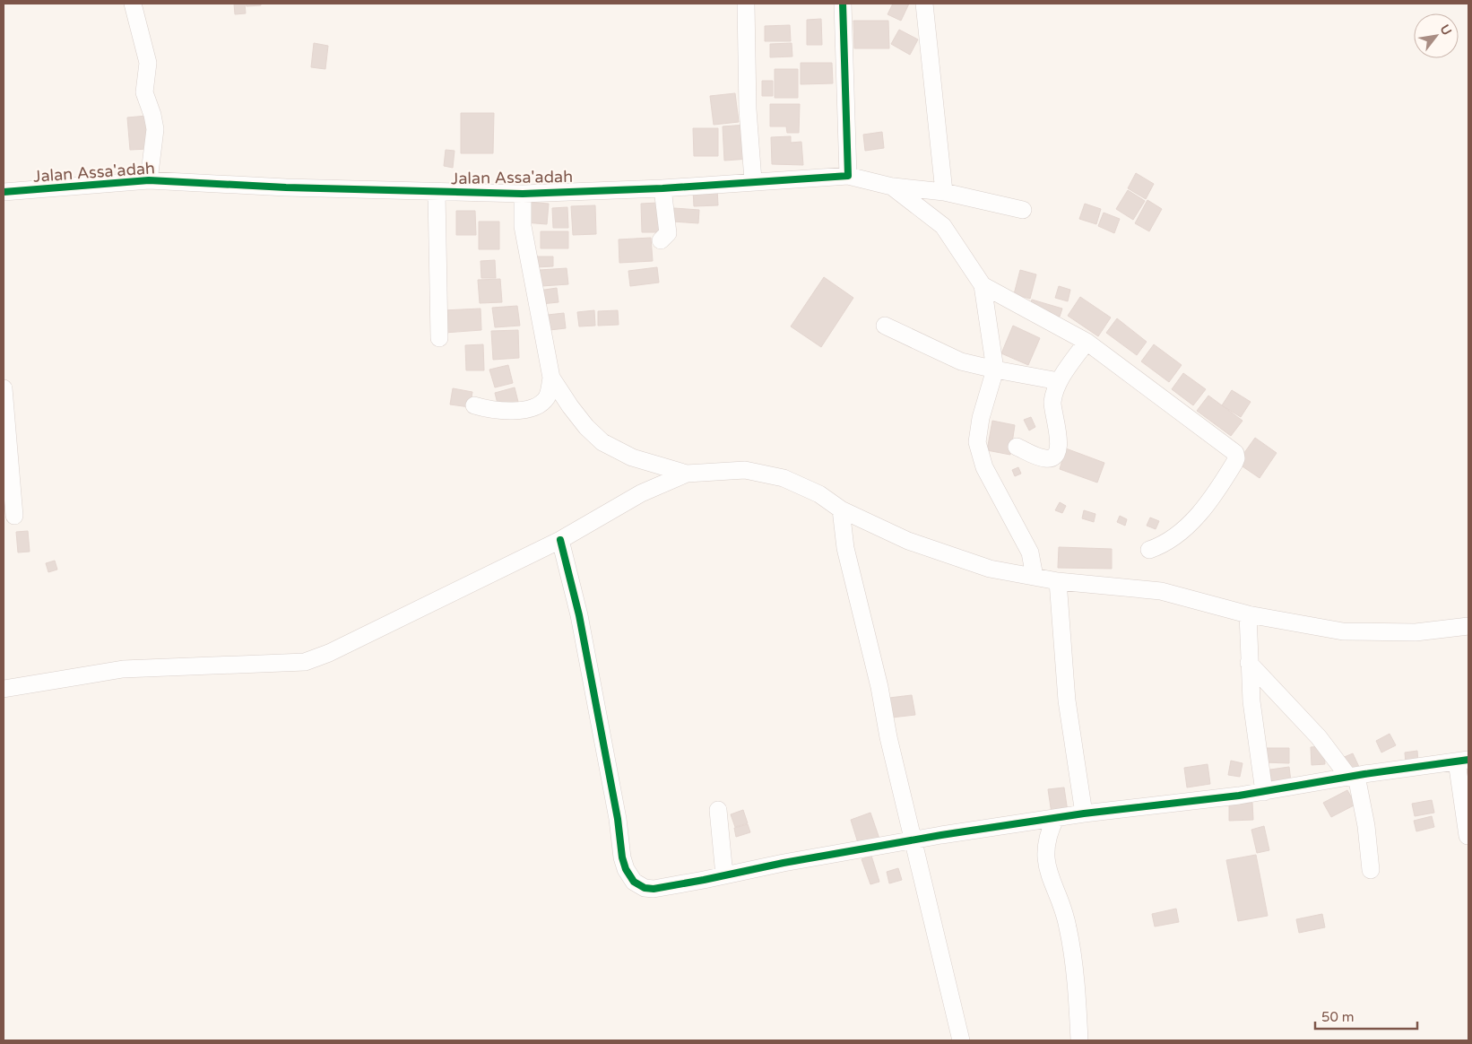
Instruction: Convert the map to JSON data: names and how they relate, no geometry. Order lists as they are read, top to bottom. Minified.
{"streets":{"street":["Jalan Assa'adah"]},"scale_bar":"50 m","north":"top right"}
